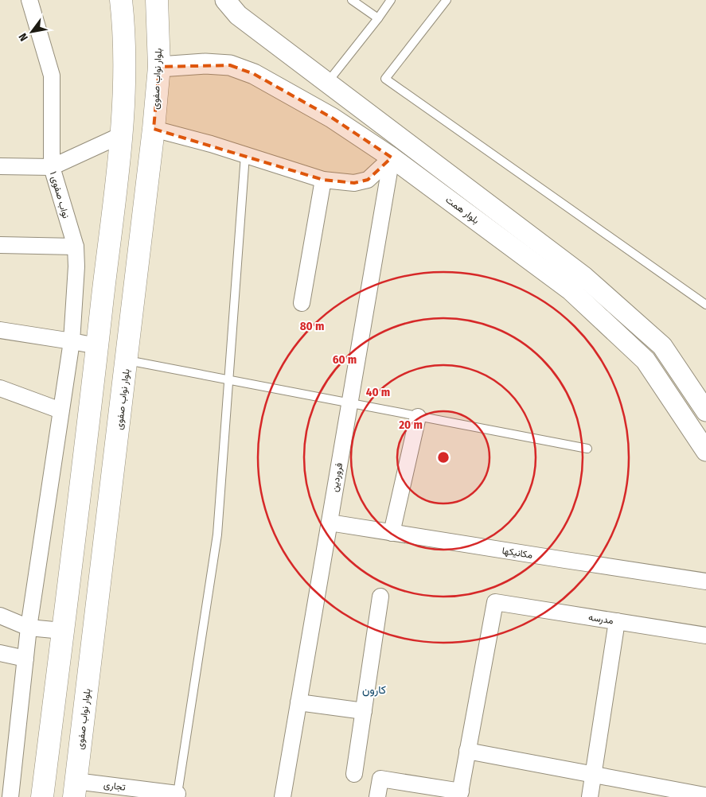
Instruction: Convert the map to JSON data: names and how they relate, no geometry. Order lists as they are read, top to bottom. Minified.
{"streets":{"main road":["بلوار نواب صفوی"],"street":["نواب صفوی ۱","بلوار همت","فروردین","مکانیکها","مدرسه","تجاری"]},"crossings":[["بلوار نواب صفوی","بلوار همت"],["بلوار نواب صفوی","تجاری"],["بلوار همت","فروردین"],["فروردین","مکانیکها"]],"districts":["کارون"],"north":"bottom left","rings":["80 m","60 m","40 m","20 m"]}
